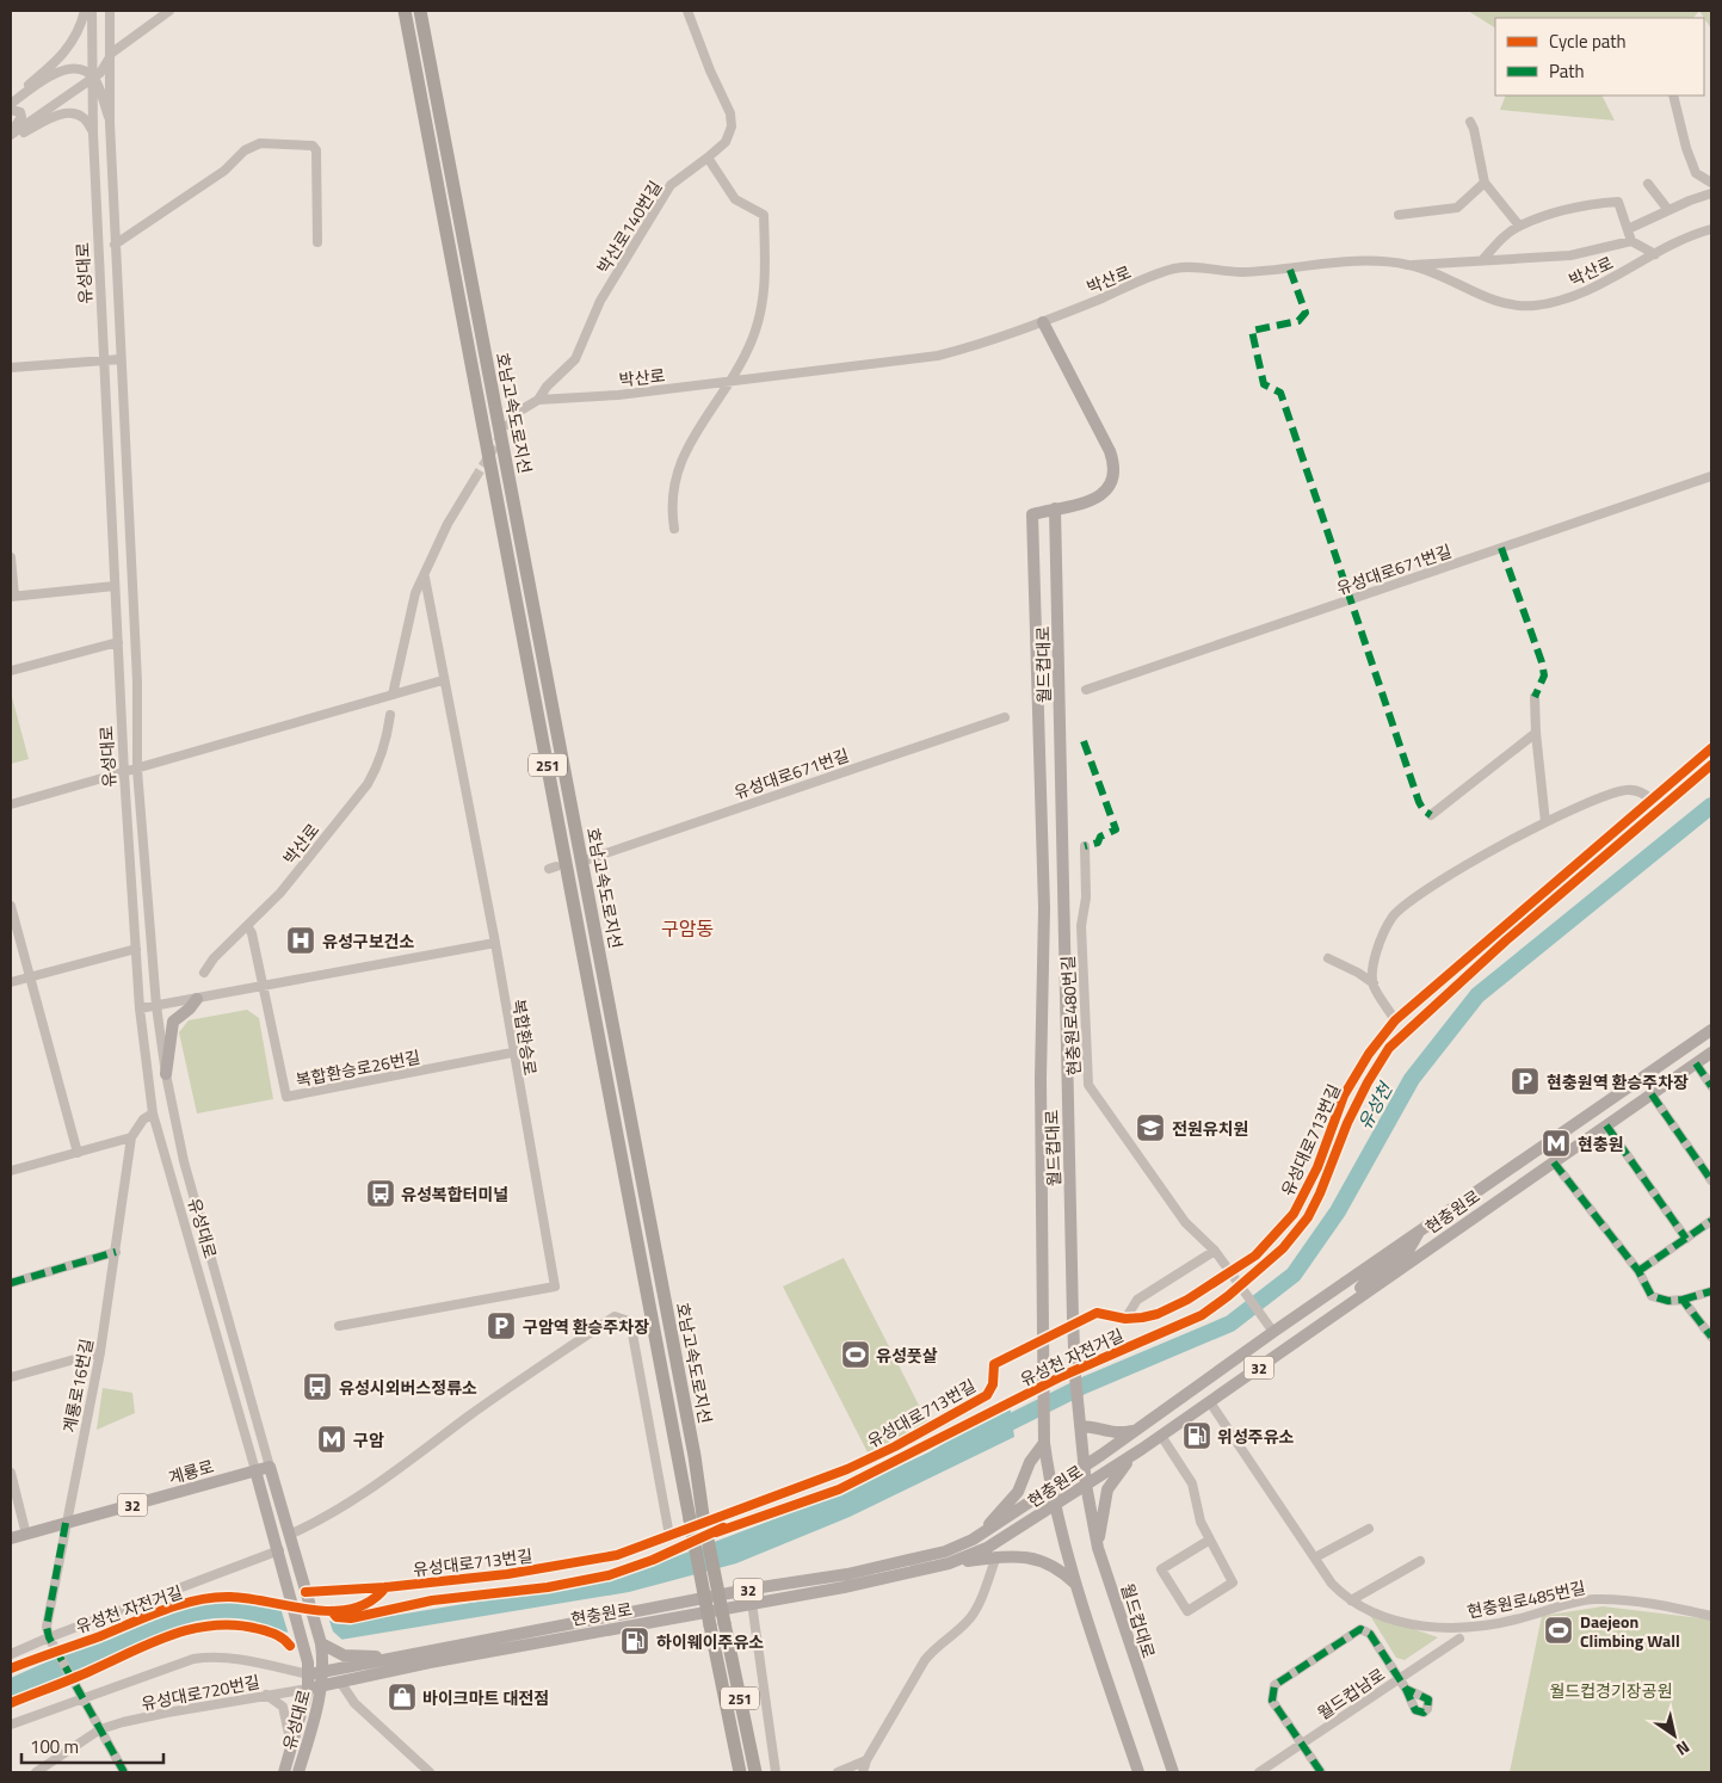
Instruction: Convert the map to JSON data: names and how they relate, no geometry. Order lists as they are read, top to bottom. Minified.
{"streets":{"highway":["호남고속도로지선","251"],"main road":["유성대로","월드컵대로","현충원로","32","계룡로"],"street":["박산로140번길","박산로","유성대로671번길","현충원로480번길","복합환승로","복합환승로26번길","유성대로713번길","계룡로16번길","현충원로485번길","유성대로720번길","월드컵남로"],"cycle path":["유성천 자전거길"]},"crossings":[["박산로140번길","박산로"],["유성대로","유성대로713번길"],["유성대로","현충원로"],["유성대로","32"],["유성대로","계룡로"],["유성대로","유성대로720번길"],["월드컵대로","현충원로"],["현충원로480번길","유성대로713번길"],["현충원로480번길","현충원로"],["복합환승로","복합환승로26번길"],["현충원로","현충원로485번길"],["현충원로","유성대로720번길"],["32","계룡로"],["계룡로16번길","계룡로"]],"districts":["구암동"],"water":["유성천"],"parks":["월드컵경기장공원"],"places":{"hospital":["유성구보건소"],"parking":["현충원역 환승주차장","구암역 환승주차장"],"school or university":["전원유치원"],"metro station":["현충원","구암"],"bus stop":["유성복합터미널","유성시외버스정류소"],"sports":["유성풋살","Daejeon Climbing Wall"],"fuel station":["위성주유소","하이웨이주유소"],"shop":["바이크마트 대전점"]},"legend":["Cycle path","Path"],"scale_bar":"100 m","north":"bottom right"}
